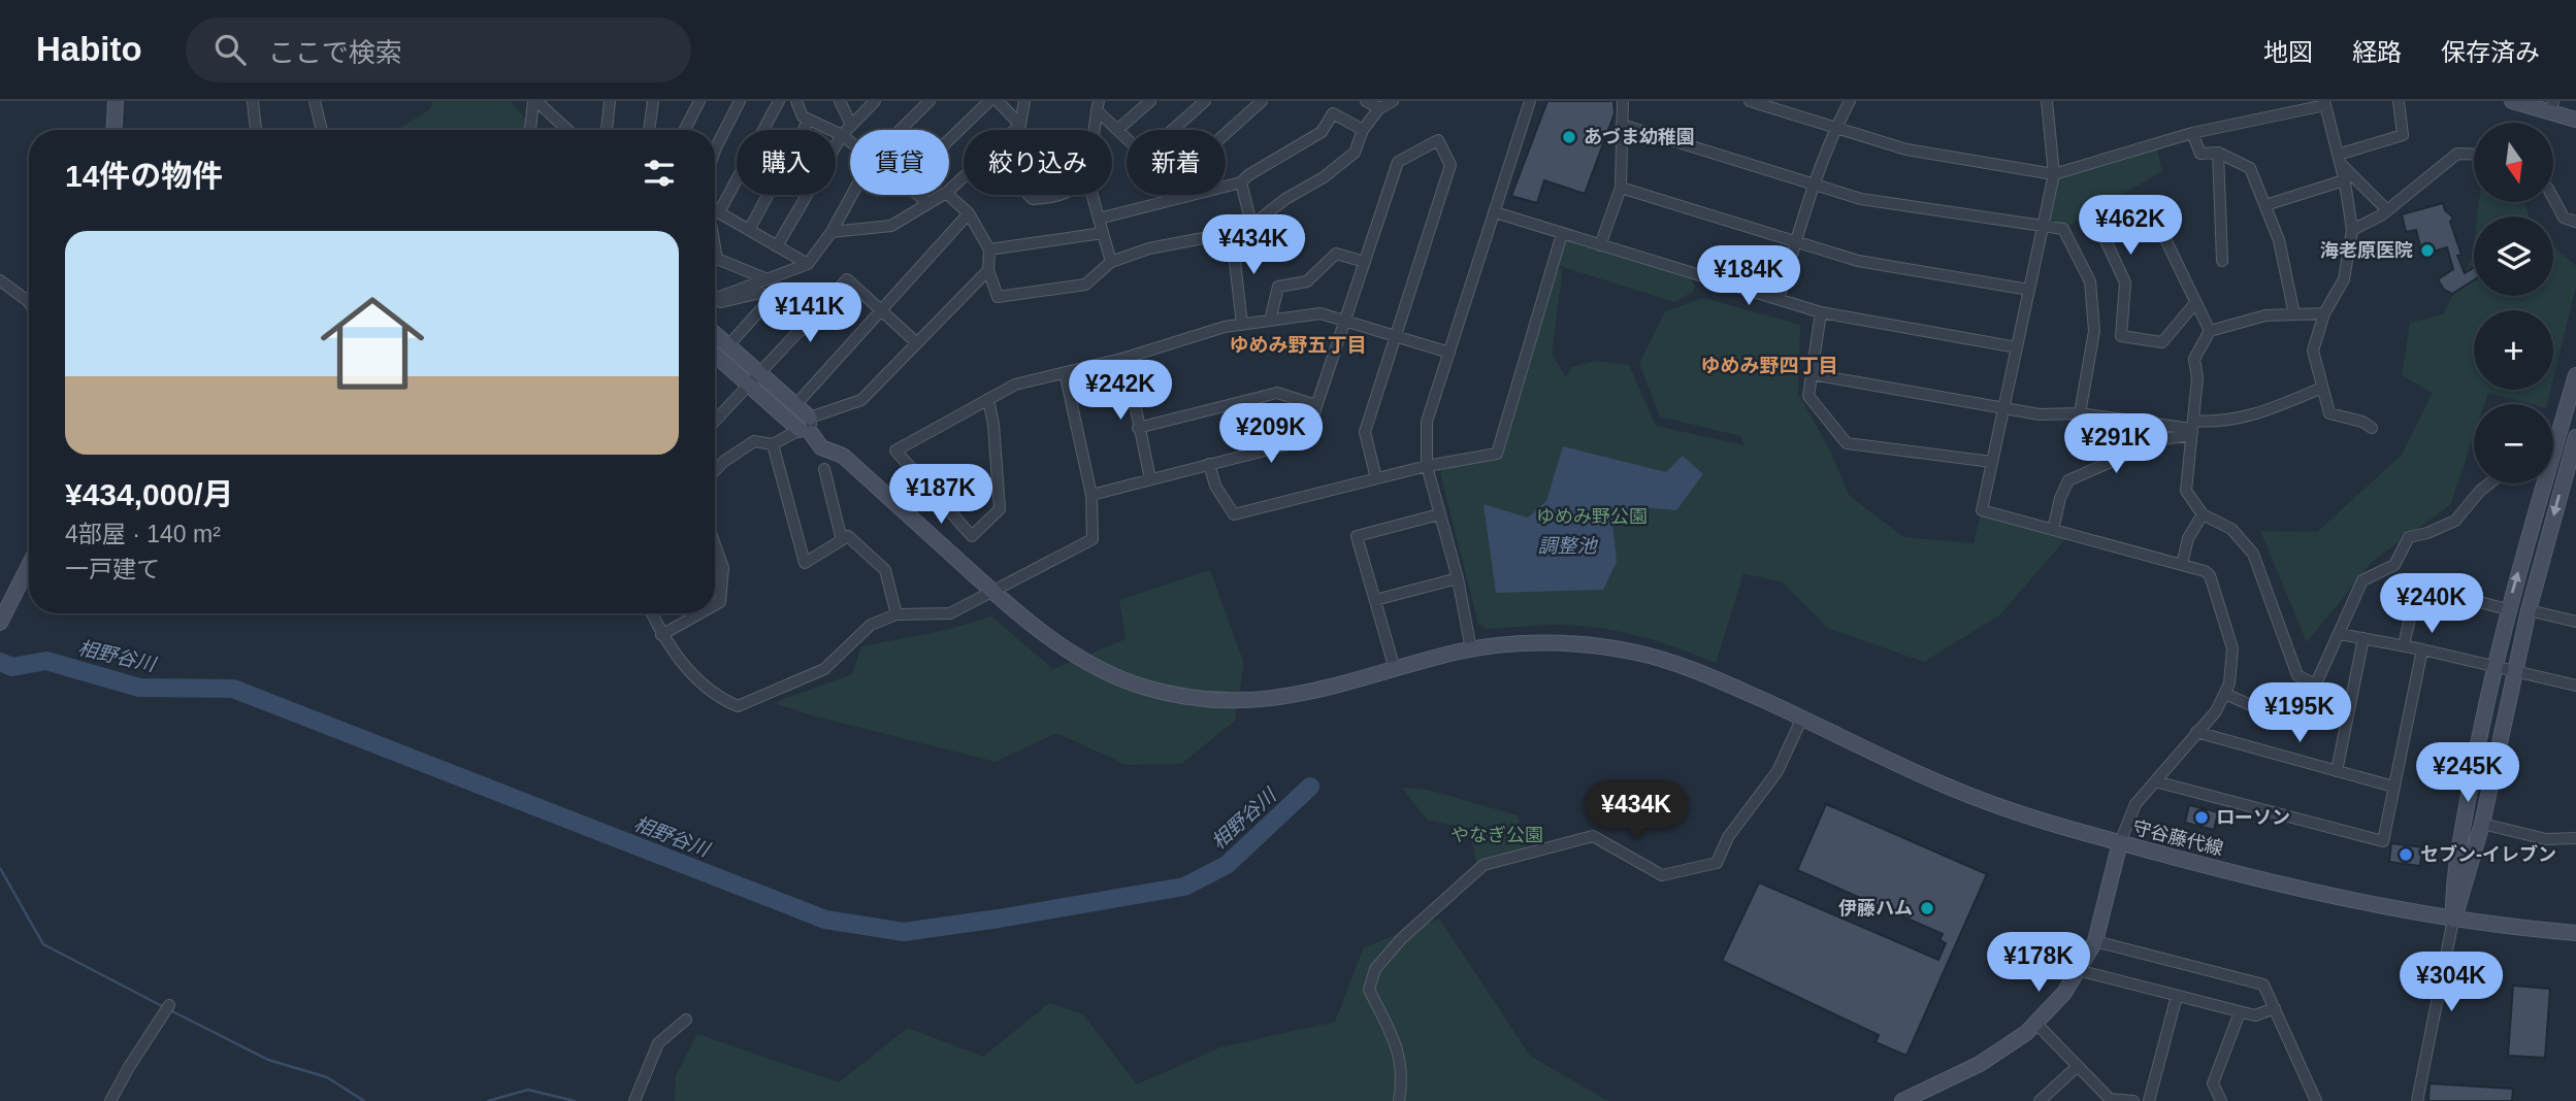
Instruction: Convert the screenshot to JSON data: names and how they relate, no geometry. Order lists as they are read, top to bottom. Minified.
{"streets":{"street":["守谷藤代線"]},"districts":["ゆめみ野五丁目","ゆめみ野四丁目"],"water":["調整池","相野谷川"],"parks":["ゆめみ野公園","やなぎ公園"],"places":["あづま幼稚園","海老原医院","ローソン","セブン-イレブン","伊藤ハム"],"north":"bottom","page":{"header":"Habito","search":"ここで検索","nav":["地図","経路","保存済み"],"map_buttons":["+","−"],"chip":["購入","賃貸","絞り込み","新着"],"heading":"14件の物件","price":["¥462K","¥434K","¥184K","¥141K","¥242K","¥209K","¥291K","¥187K","¥240K","¥195K","¥245K","¥434K","¥178K","¥304K"],"list":[{"name":"¥434,000/月","note":"4部屋 · 140 m² · 一戸建て"}]}}
